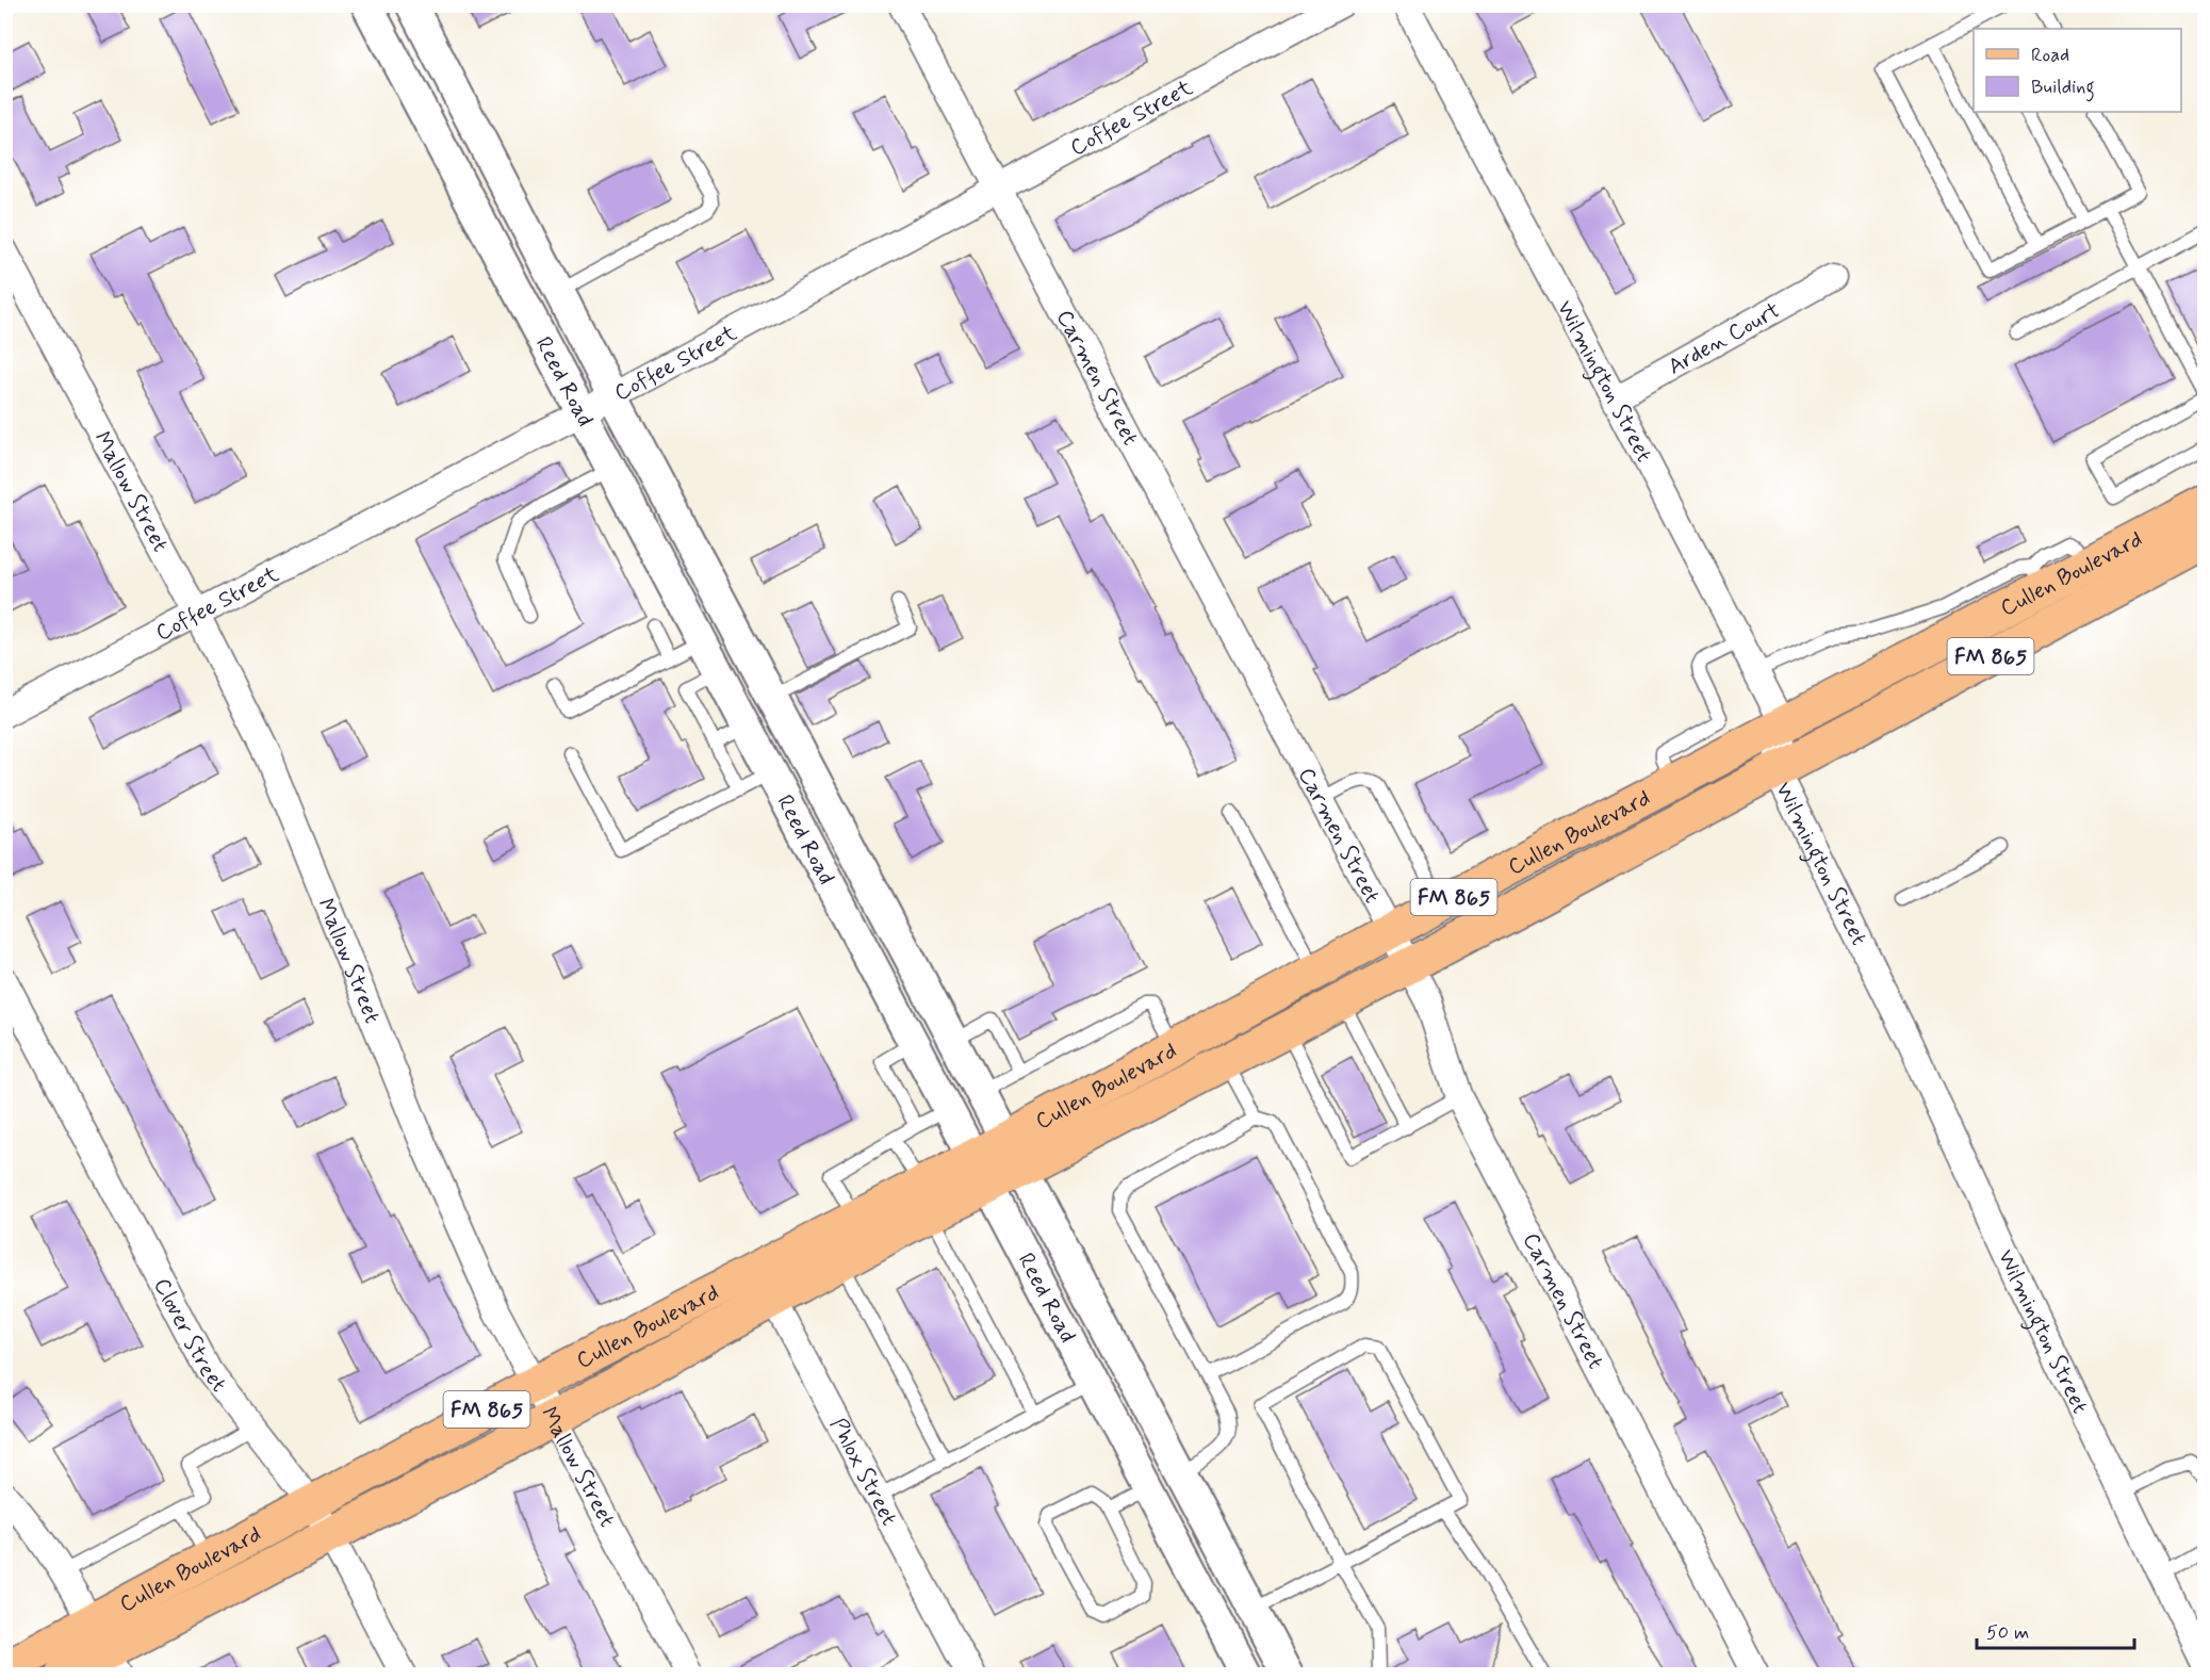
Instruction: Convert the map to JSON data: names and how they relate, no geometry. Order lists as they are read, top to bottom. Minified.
{"streets":{"main road":["Cullen Boulevard","FM 865"],"street":["Coffee Street","Arden Court","Carmen Street","Reed Road","Wilmington Street","Mallow Street","Clover Street","Phlox Street"]},"crossings":[["Coffee Street","Carmen Street"],["Coffee Street","Reed Road"],["Coffee Street","Mallow Street"],["Arden Court","Wilmington Street"],["Carmen Street","Cullen Boulevard"],["Reed Road","Cullen Boulevard"],["Wilmington Street","Cullen Boulevard"],["Mallow Street","Cullen Boulevard"],["Cullen Boulevard","Clover Street"],["Cullen Boulevard","Phlox Street"]],"legend":["Road","Building"],"scale_bar":"50 m"}
